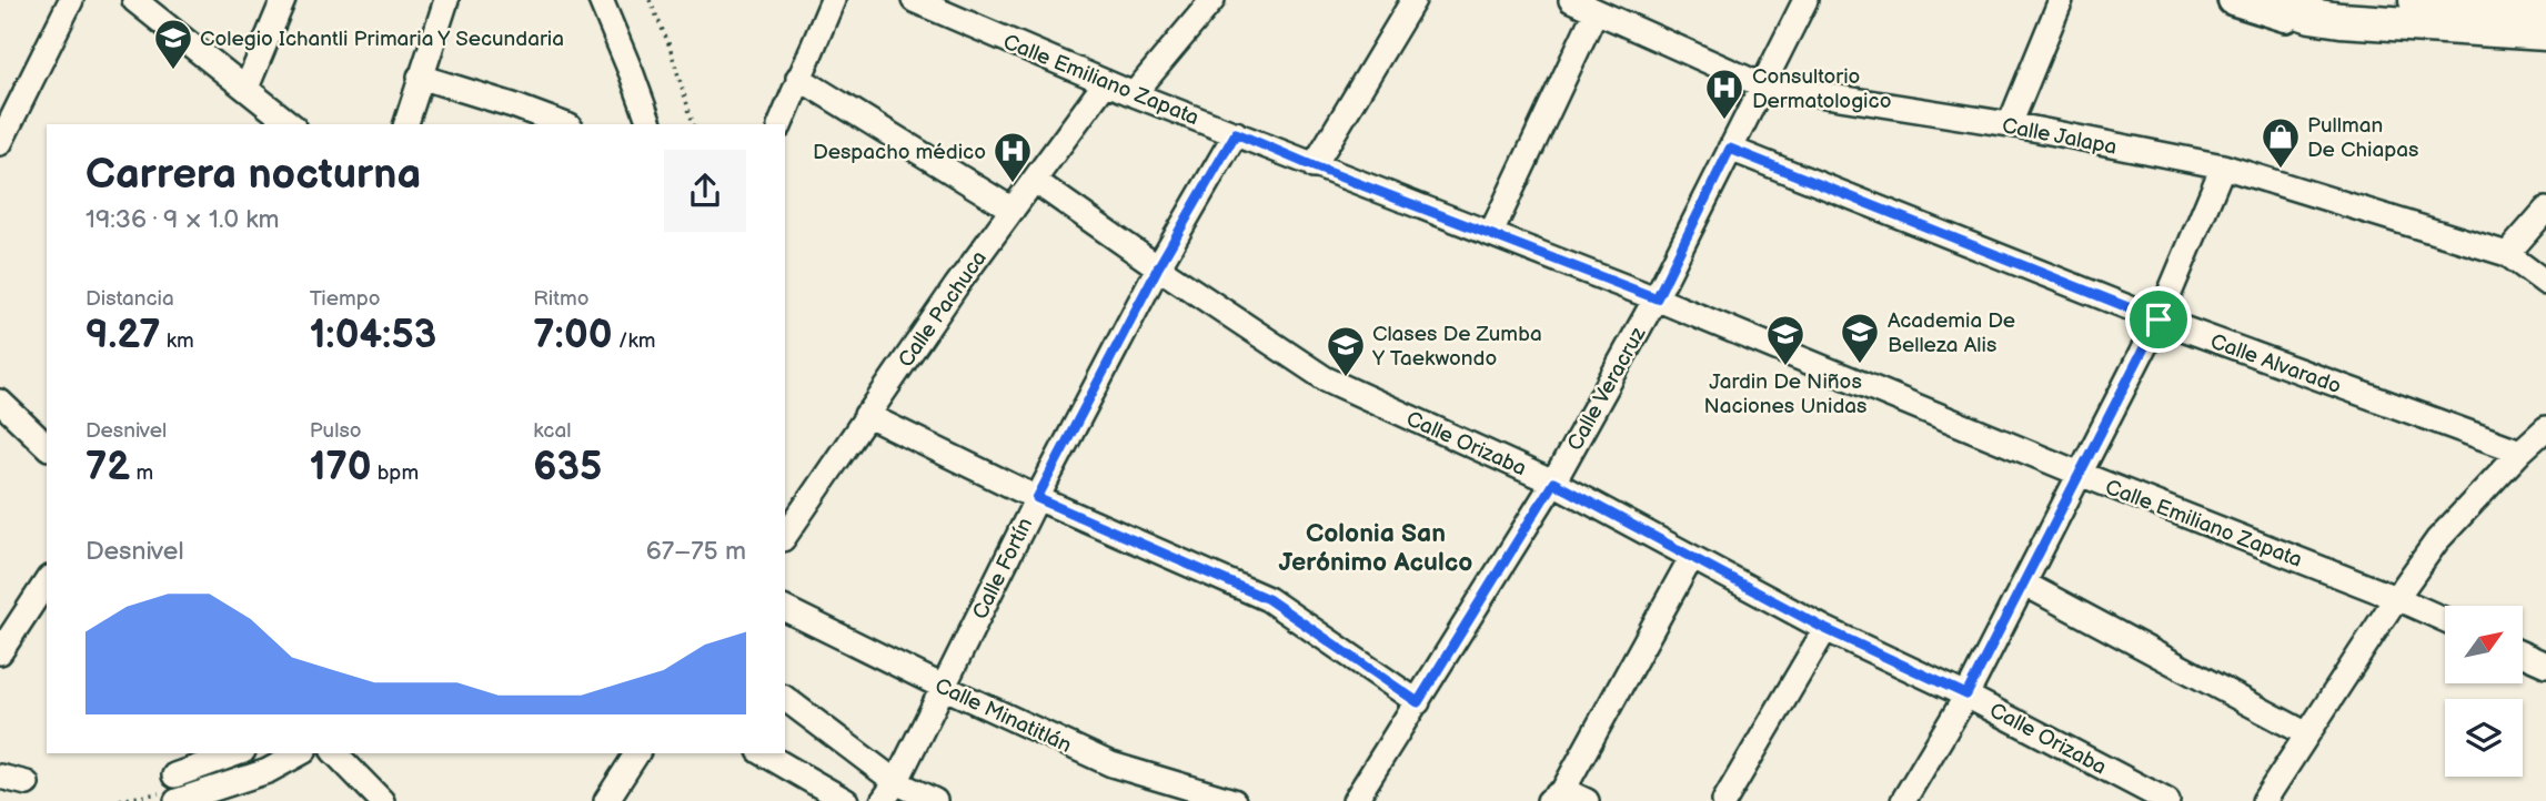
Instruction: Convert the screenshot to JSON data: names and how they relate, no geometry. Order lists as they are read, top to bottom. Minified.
{"streets":{"street":["Calle Emiliano Zapata","Calle Jalapa","Calle Pachuca","Calle Alvarado","Calle Veracruz","Calle Orizaba","Calle Fortín","Calle Minatitlán"]},"crossings":[["Calle Emiliano Zapata","Calle Pachuca"],["Calle Emiliano Zapata","Calle Veracruz"],["Calle Emiliano Zapata","Calle Fortín"],["Calle Jalapa","Calle Veracruz"],["Calle Pachuca","Calle Orizaba"],["Calle Alvarado","Calle Veracruz"],["Calle Veracruz","Calle Orizaba"],["Calle Orizaba","Calle Fortín"],["Calle Fortín","Calle Minatitlán"]],"districts":["Colonia San Jerónimo Aculco"],"places":{"school or university":["Colegio Ichantli Primaria Y Secundaria","Academia De Belleza Alis","Jardin De Niños Naciones Unidas","Clases De Zumba Y Taekwondo"],"hospital":["Consultorio Dermatologico","Despacho médico"],"shop":["Pullman De Chiapas"]},"north":"top right","page":{"heading":["Carrera nocturna","19:36 · 9 × 1.0 km"],"stats":[["Distancia","9.27 km"],["Tiempo","1:04:53"],["Ritmo","7:00 /km"],["Desnivel","72 m"],["Pulso","170 bpm"],["kcal","635"]],"chart":["Desnivel","67–75 m"]}}
